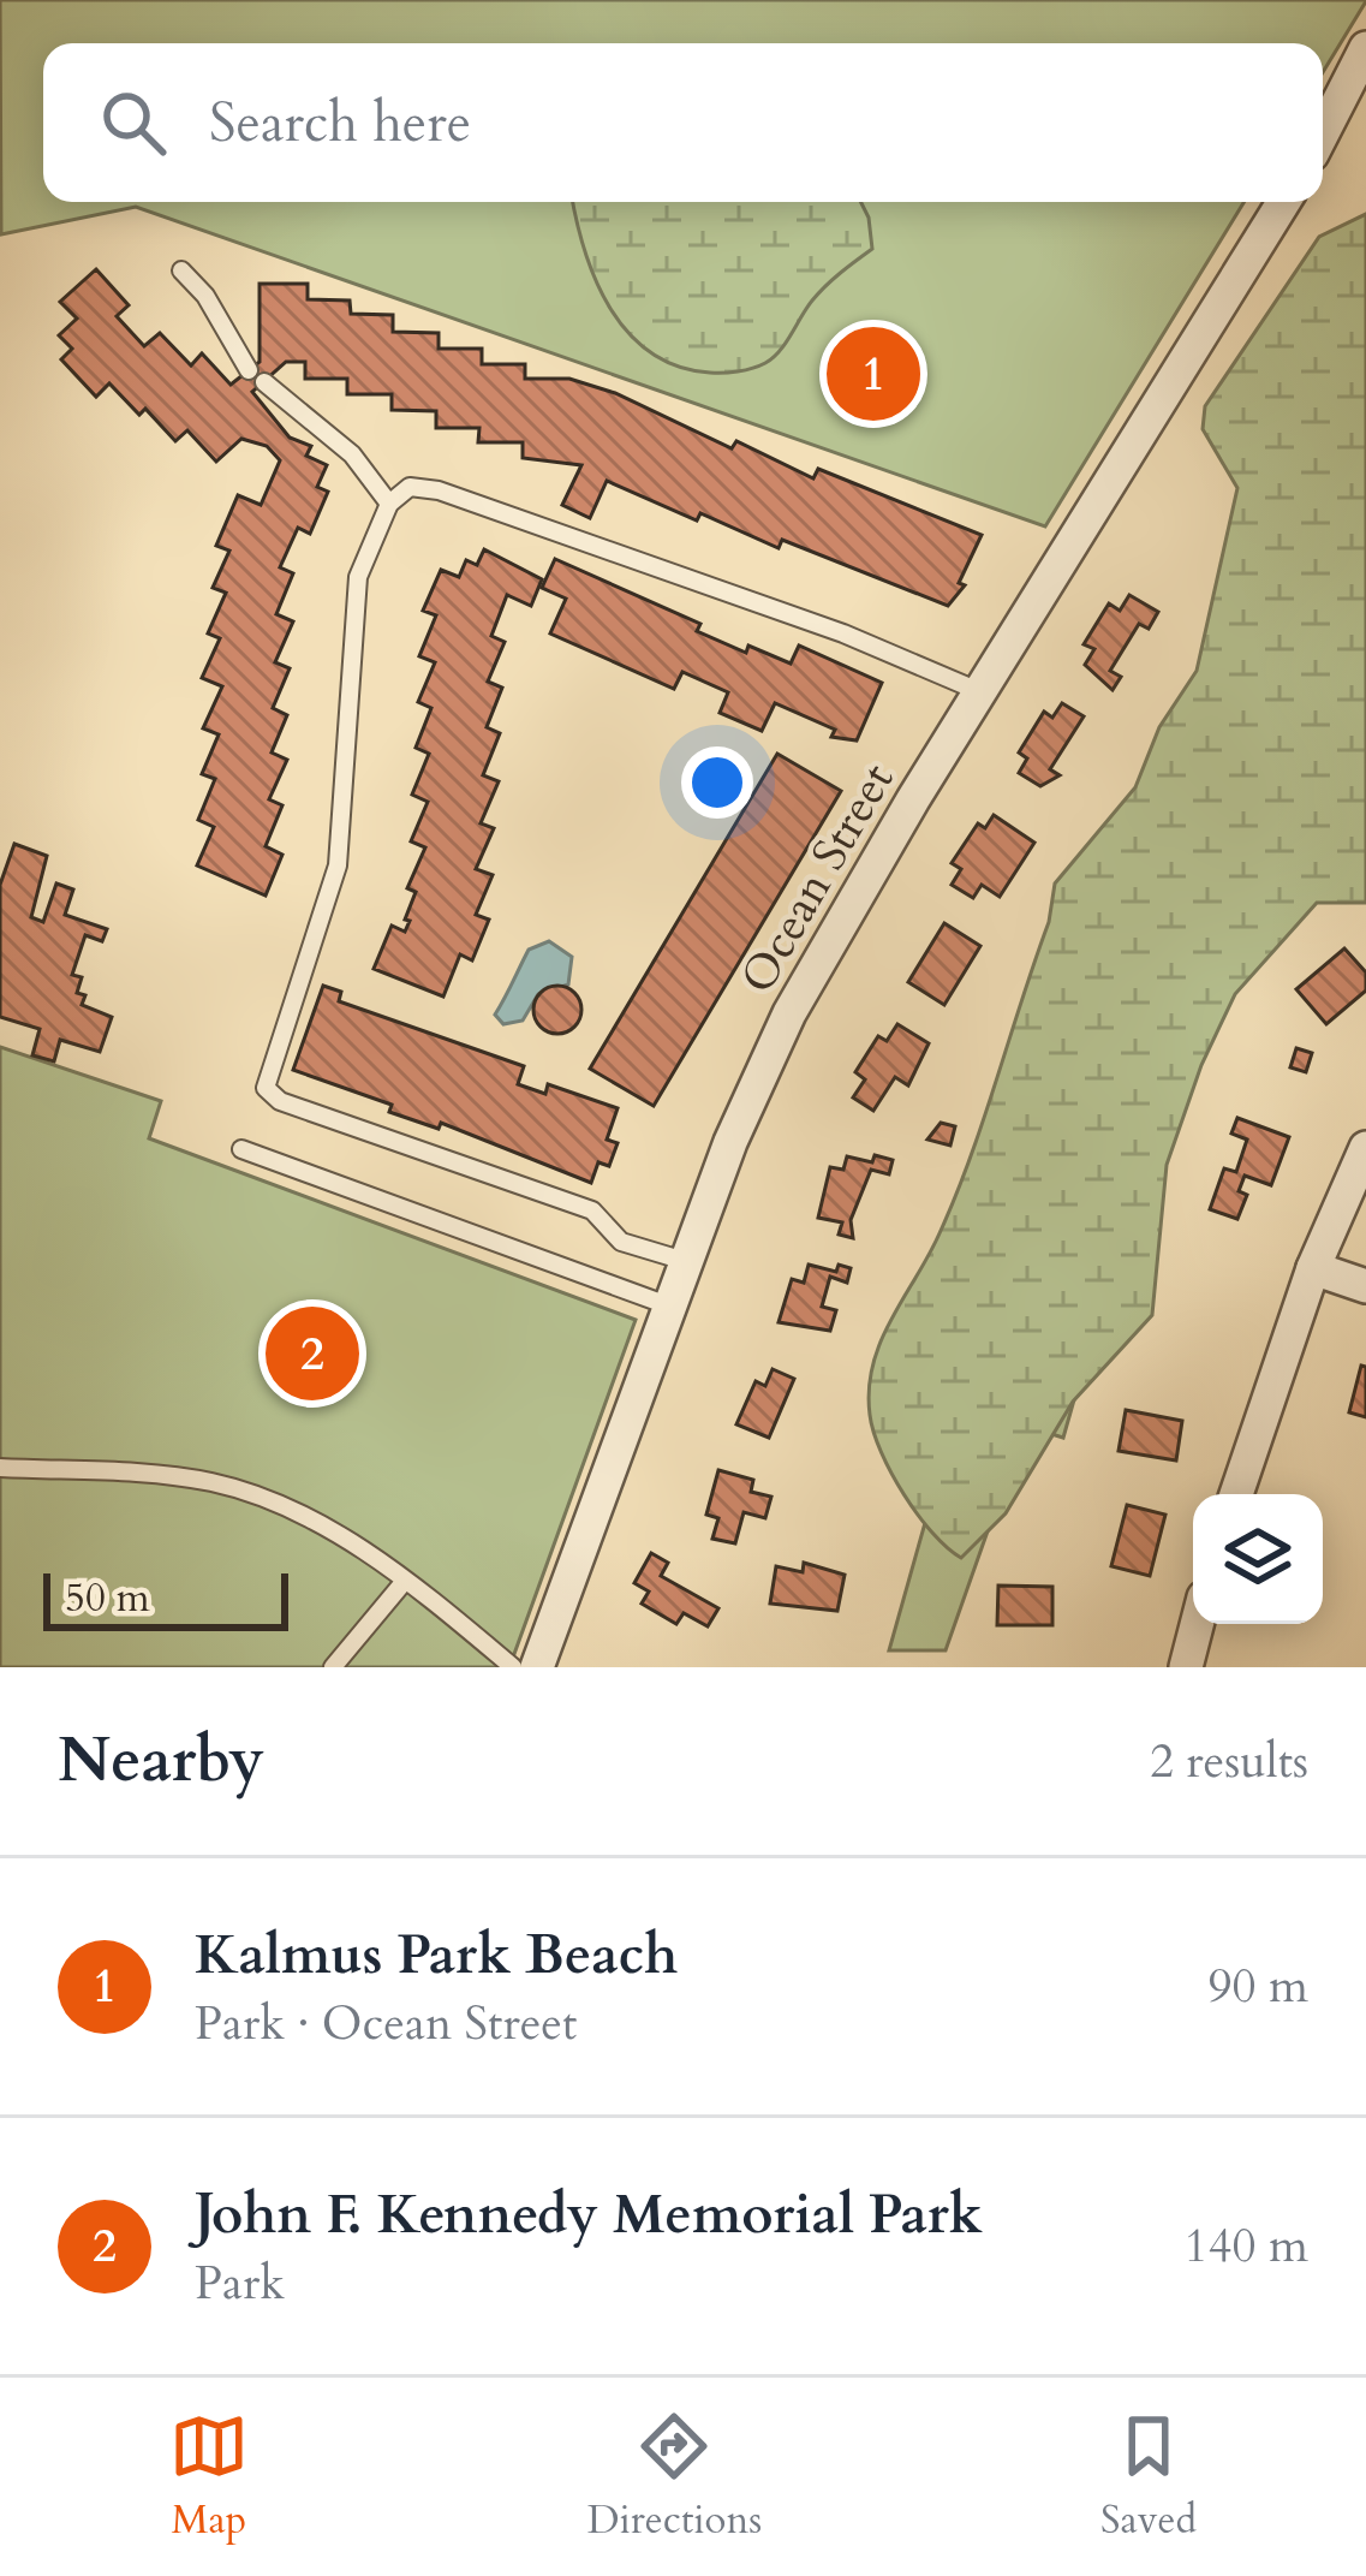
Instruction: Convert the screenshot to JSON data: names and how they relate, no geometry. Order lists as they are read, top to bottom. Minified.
{"streets":{"street":["Ocean Street"]},"scale_bar":"50 m","page":{"search":"Search here","pins":["1","2"],"scale":"50 m","heading":["Nearby","2 results"],"list":[{"mark":"1","name":"Kalmus Park Beach","note":"Park · Ocean Street","value":"90 m"},{"mark":"2","name":"John F. Kennedy Memorial Park","note":"Park","value":"140 m"}],"nav":["Map","Directions","Saved"]}}
